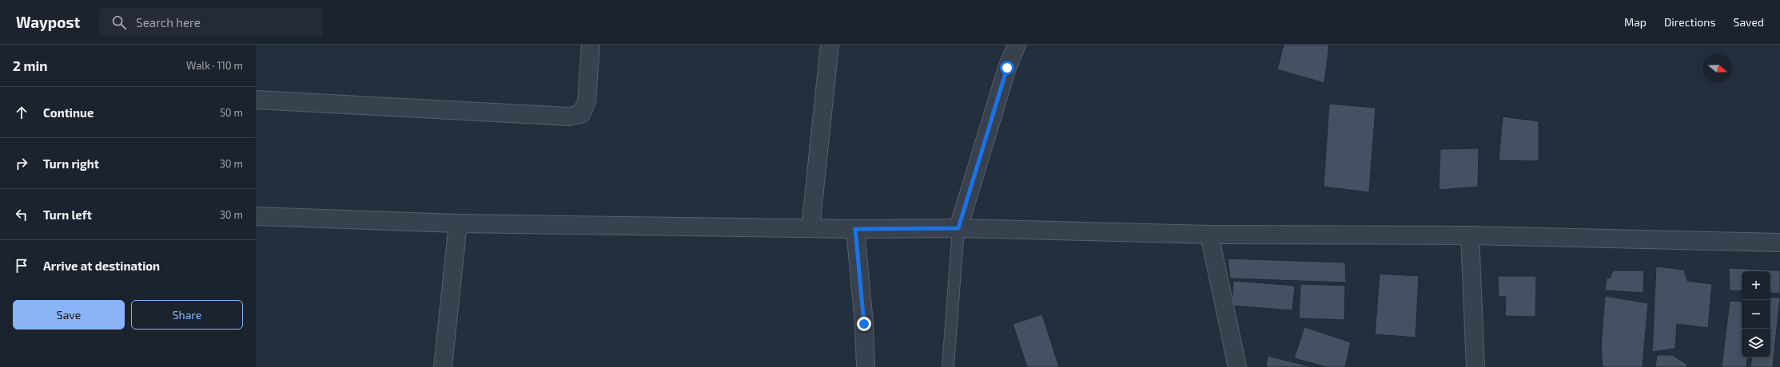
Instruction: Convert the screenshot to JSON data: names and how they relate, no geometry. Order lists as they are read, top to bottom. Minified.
{"north":"right","page":{"header":"Waypost","search":"Search here","nav":["Map","Directions","Saved"],"heading":["2 min","Walk · 110 m"],"list":[["Continue","50 m"],["Turn right","30 m"],["Turn left","30 m"],"Arrive at destination"],"map_buttons":["+","−"],"buttons":["Save","Share"]}}
